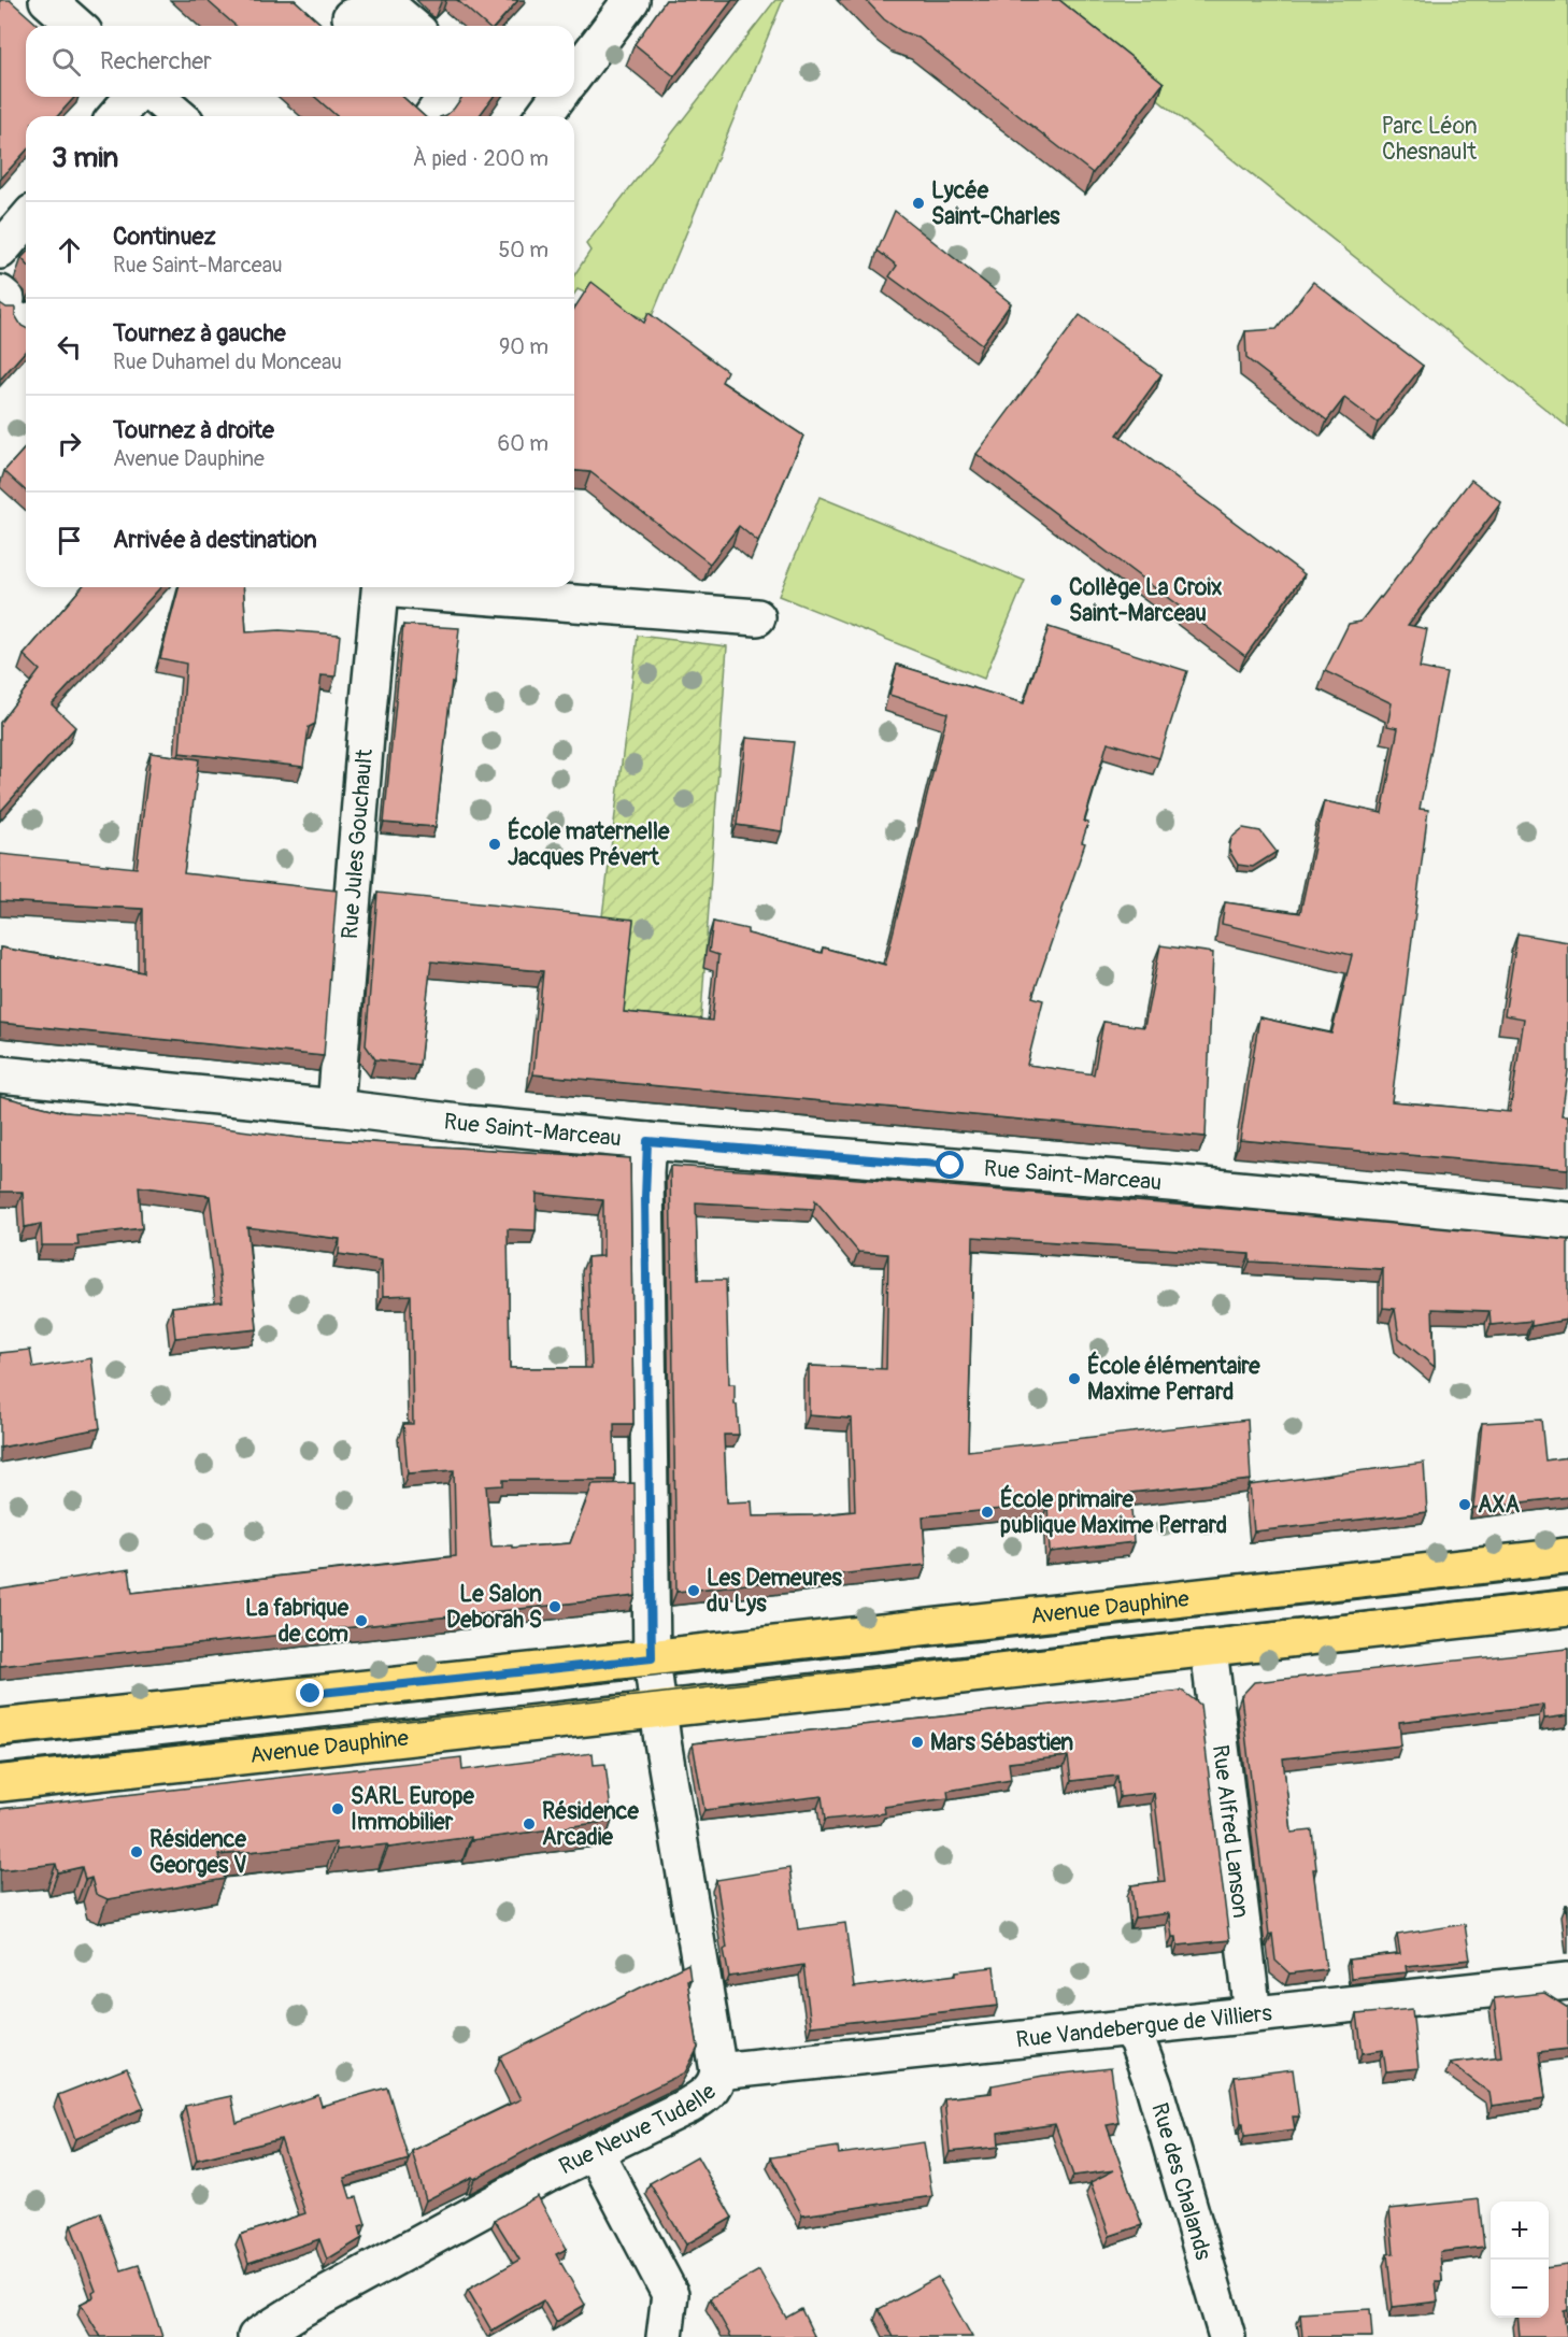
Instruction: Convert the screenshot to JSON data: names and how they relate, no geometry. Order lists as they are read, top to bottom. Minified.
{"streets":{"main road":["Avenue Dauphine"],"street":["Rue Jules Gouchault","Rue Saint-Marceau","Rue Alfred Lanson","Rue Vandebergue de Villiers","Rue Neuve Tudelle","Rue des Chalands"]},"crossings":[["Rue Jules Gouchault","Rue Saint-Marceau"],["Avenue Dauphine","Rue Alfred Lanson"],["Avenue Dauphine","Rue Neuve Tudelle"],["Rue Alfred Lanson","Rue Vandebergue de Villiers"],["Rue Vandebergue de Villiers","Rue Neuve Tudelle"],["Rue Vandebergue de Villiers","Rue des Chalands"]],"parks":["Parc Léon Chesnault"],"places":["Lycée Saint-Charles","Collège La Croix Saint-Marceau","École maternelle Jacques Prévert","École élémentaire Maxime Perrard","AXA","École primaire publique Maxime Perrard","Les Demeures du Lys","Le Salon Deborah S","La fabrique de com","Mars Sébastien","SARL Europe Immobilier","Résidence Arcadie","Résidence Georges V"],"page":{"search":"Rechercher","heading":["3 min","À pied · 200 m"],"list":[["Continuez","Rue Saint-Marceau","50 m"],["Tournez à gauche","Rue Duhamel du Monceau","90 m"],["Tournez à droite","Avenue Dauphine","60 m"],"Arrivée à destination"],"map_buttons":["+","−"]}}
